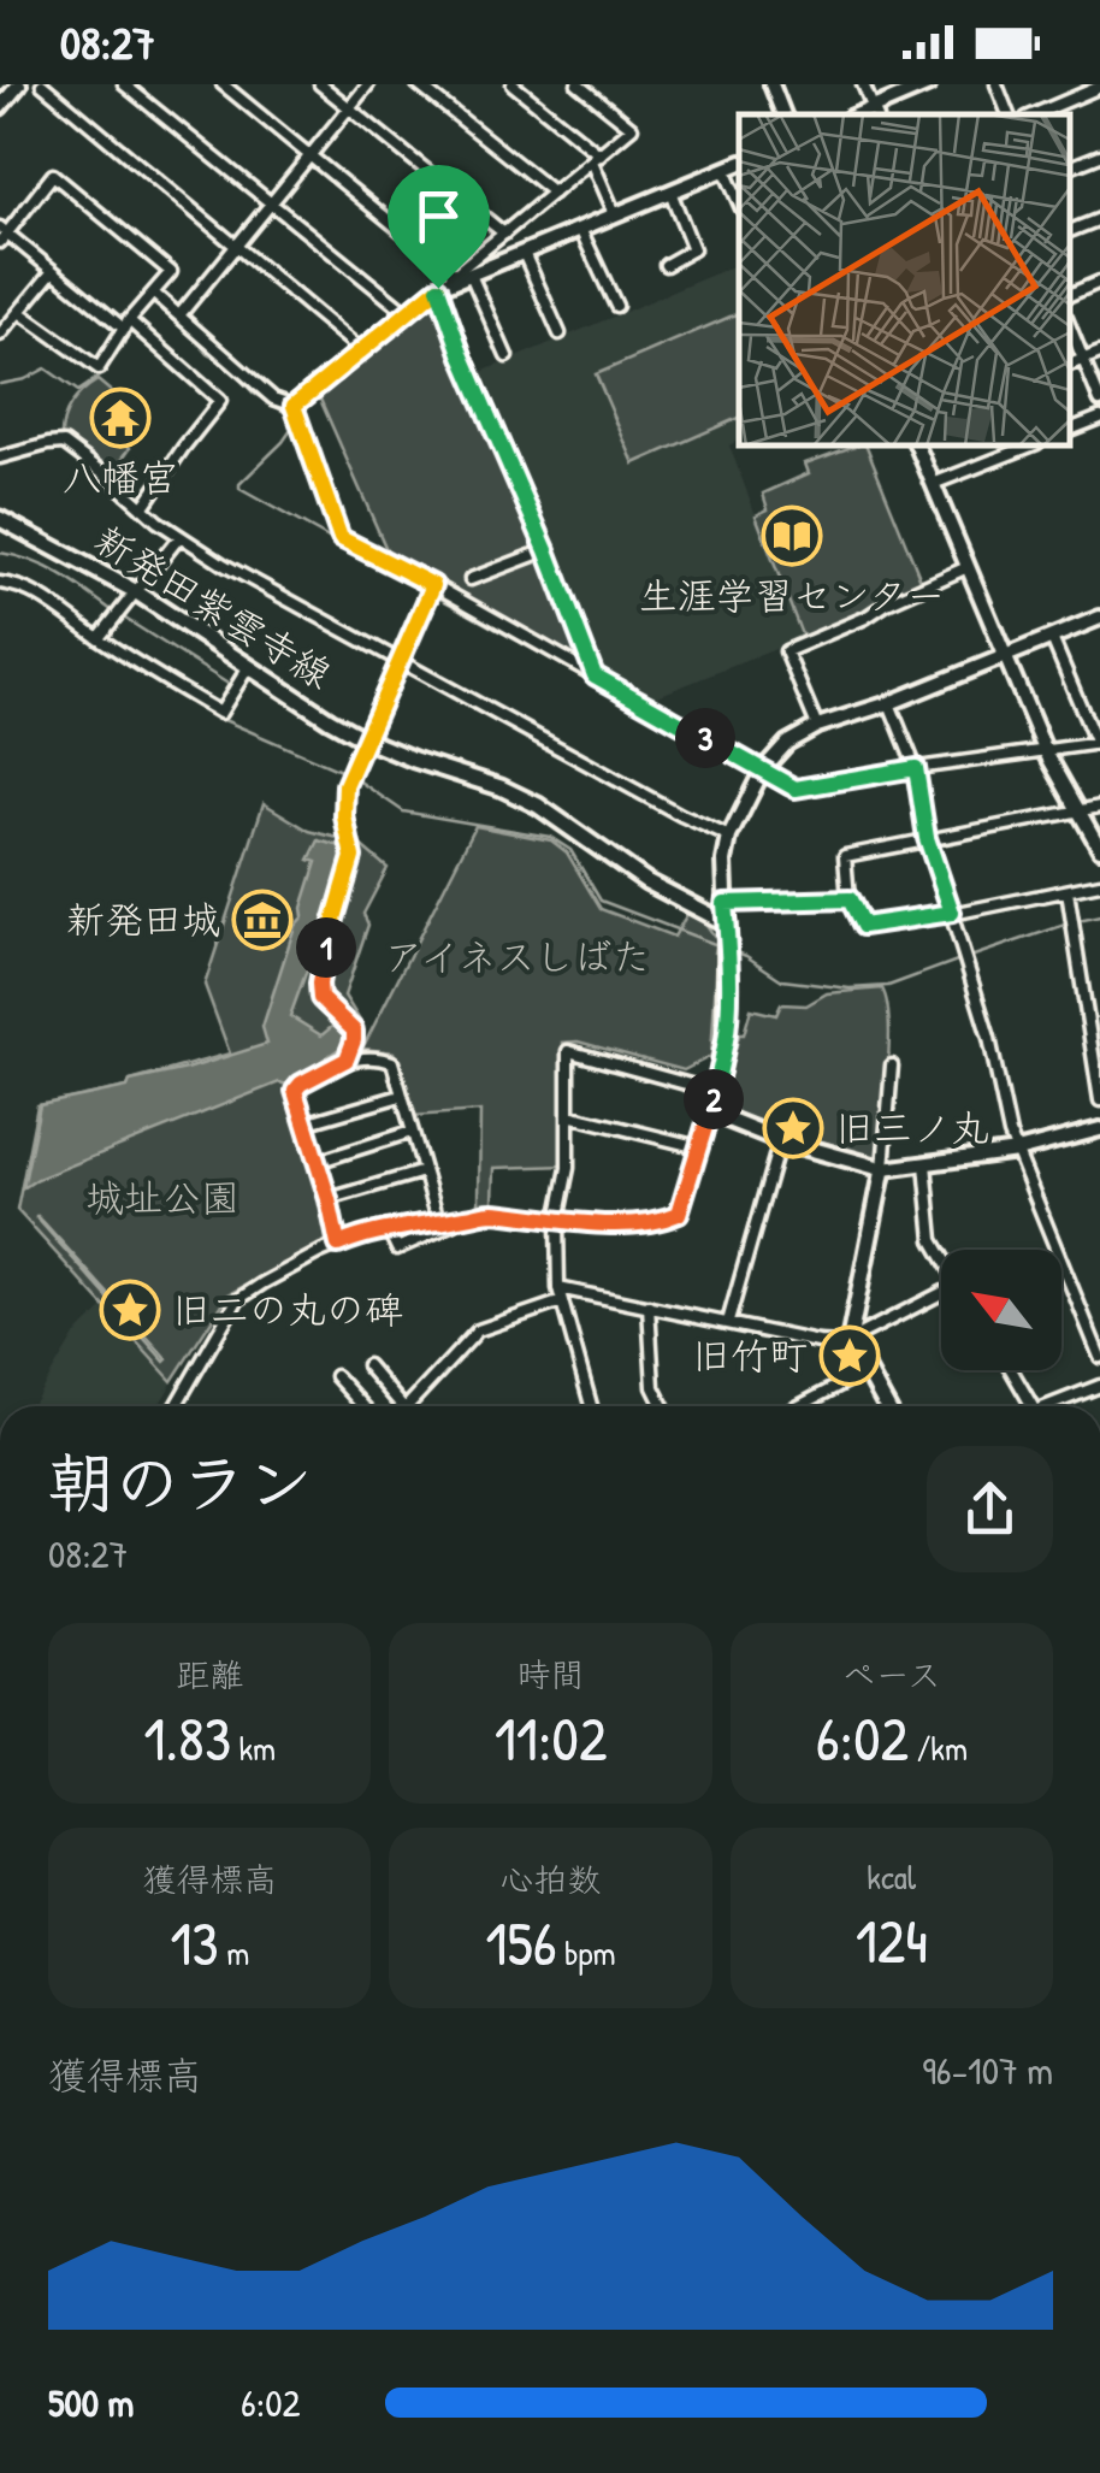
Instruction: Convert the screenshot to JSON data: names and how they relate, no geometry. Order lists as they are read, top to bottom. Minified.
{"streets":{"main road":["新発田紫雲寺線"]},"parks":["アイネスしばた","城址公園"],"places":{"temple":["八幡宮"],"library":["生涯学習センター"],"museum":["新発田城"],"place":["旧三ノ丸","旧二の丸の碑","旧竹町"]},"north":"top left","page":{"status":"08:27","pins":["3","1","2"],"heading":["朝のラン","08:27"],"stats":[["距離","1.83 km"],["時間","11:02"],["ペース","6:02 /km"],["獲得標高","13 m"],["心拍数","156 bpm"],["kcal","124"]],"chart":["獲得標高","96–107 m"],"list":[{"name":"500 m","note":"6:02"}]}}
